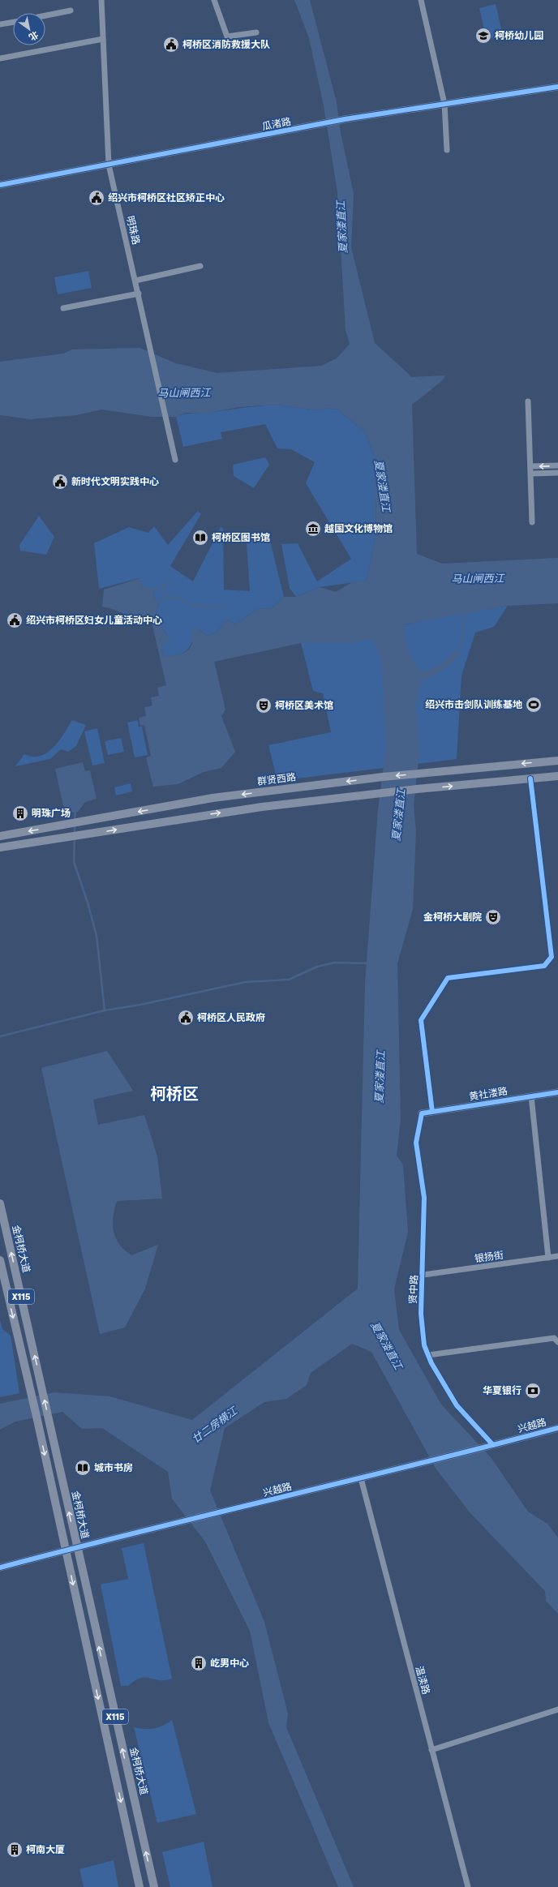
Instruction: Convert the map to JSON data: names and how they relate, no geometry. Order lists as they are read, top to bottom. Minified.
{"streets":{"main road":["群贤西路","金柯桥大道","X115"],"street":["瓜渚路","明珠路","黄社溇路","银扬街","贤中路","兴越路","温渎路"]},"crossings":[["瓜渚路","明珠路"],["黄社溇路","贤中路"],["金柯桥大道","兴越路"],["银扬街","贤中路"],["贤中路","兴越路"],["X115","兴越路"],["兴越路","温渎路"]],"districts":["柯桥区"],"water":["夏家溇直江","马山闸西江","廿二房横江"],"places":{"school or university":["柯桥幼儿园"],"public building":["柯桥区消防救援大队","绍兴市柯桥区社区矫正中心","新时代文明实践中心","绍兴市柯桥区妇女儿童活动中心","柯桥区人民政府"],"museum":["越国文化博物馆"],"library":["柯桥区图书馆","城市书房"],"sports":["绍兴市击剑队训练基地"],"theatre":["柯桥区美术馆","金柯桥大剧院"],"building":["明珠广场","屹男中心","柯南大厦"],"bank":["华夏银行"]},"north":"bottom right"}
